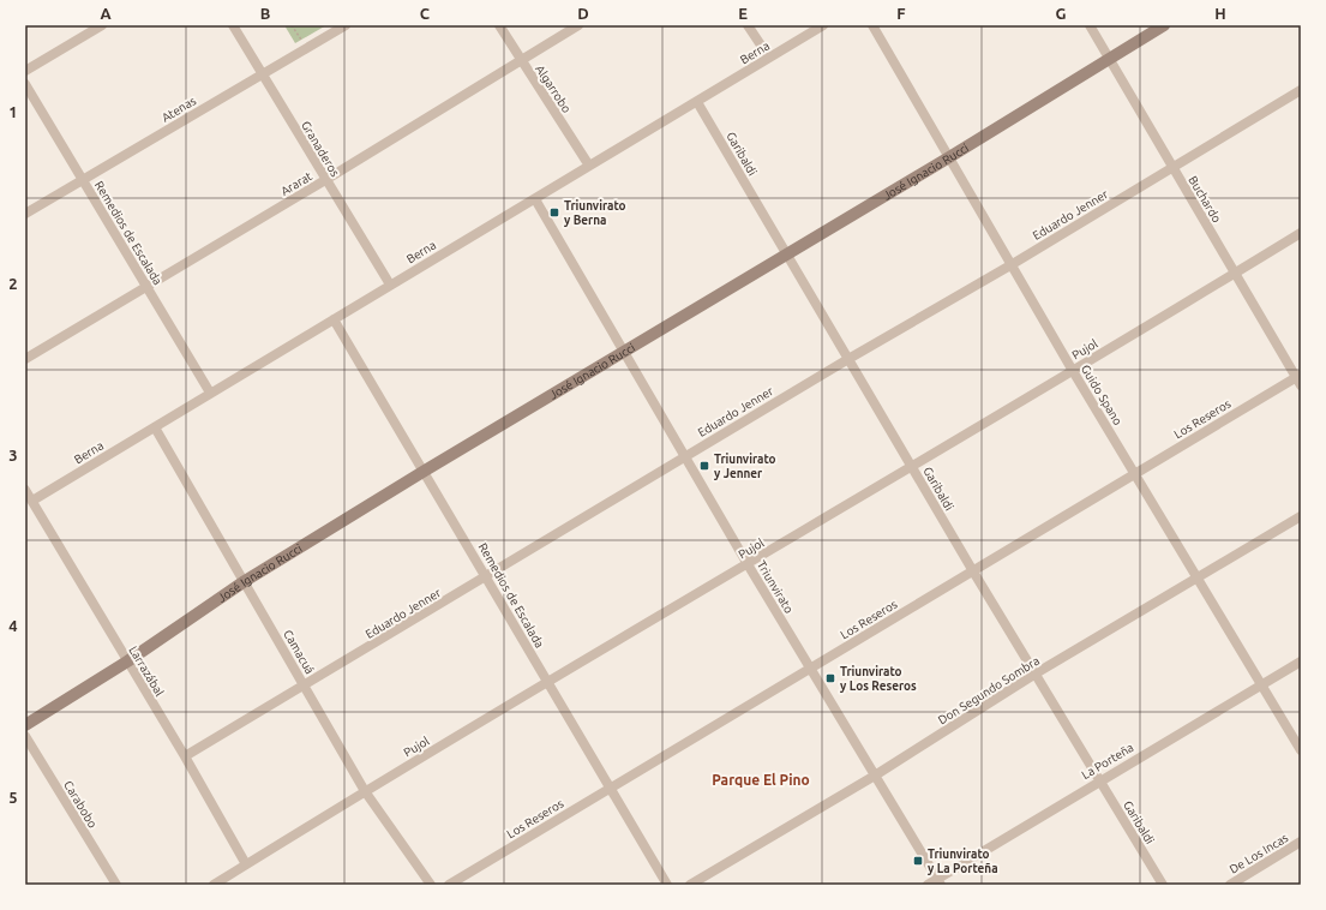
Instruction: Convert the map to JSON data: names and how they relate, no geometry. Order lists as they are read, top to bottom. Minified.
{"streets":{"street":["Berna","Algarrobo","Atenas","Granaderos","Garibaldi","José Ignacio Rucci","Ararat","Buchardo","Eduardo Jenner","Remedios de Escalada","Pujol","Guido Spano","Los Reseros","Triunvirato","Camacuá","Larrazábal","Don Segundo Sombra","La Porteña","Carabobo","De Los Incas"]},"crossings":[["Berna","Algarrobo"],["Berna","Granaderos"],["Berna","Garibaldi"],["Berna","Remedios de Escalada"],["Berna","Triunvirato"],["Berna","Camacuá"],["Berna","Larrazábal"],["Algarrobo","Ararat"],["Atenas","Granaderos"],["Atenas","Remedios de Escalada"],["Granaderos","Ararat"],["Garibaldi","José Ignacio Rucci"],["Garibaldi","Eduardo Jenner"],["Garibaldi","Pujol"],["Garibaldi","Los Reseros"],["Garibaldi","Don Segundo Sombra"],["Garibaldi","La Porteña"],["José Ignacio Rucci","Buchardo"],["José Ignacio Rucci","Remedios de Escalada"],["José Ignacio Rucci","Guido Spano"],["José Ignacio Rucci","Triunvirato"],["José Ignacio Rucci","Camacuá"],["José Ignacio Rucci","Larrazábal"],["Ararat","Remedios de Escalada"],["Buchardo","Eduardo Jenner"],["Buchardo","Pujol"],["Buchardo","Los Reseros"],["Eduardo Jenner","Remedios de Escalada"],["Eduardo Jenner","Guido Spano"],["Eduardo Jenner","Triunvirato"],["Eduardo Jenner","Camacuá"],["Eduardo Jenner","Larrazábal"],["Remedios de Escalada","Pujol"],["Remedios de Escalada","Los Reseros"],["Pujol","Guido Spano"],["Pujol","Triunvirato"],["Pujol","Camacuá"],["Pujol","Larrazábal"],["Guido Spano","Los Reseros"],["Guido Spano","Don Segundo Sombra"],["Guido Spano","La Porteña"],["Los Reseros","Triunvirato"],["Triunvirato","Don Segundo Sombra"],["Triunvirato","La Porteña"]],"districts":["Parque El Pino"],"places":{"transit":["Triunvirato y Berna","Triunvirato y Jenner","Triunvirato y Los Reseros","Triunvirato y La Porteña"]},"grid":{"columns":["A","B","C","D","E","F","G","H"],"rows":["1","2","3","4","5"]}}
